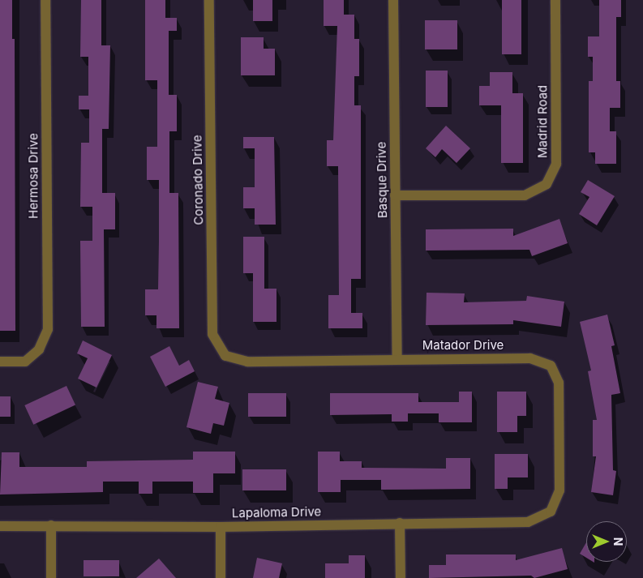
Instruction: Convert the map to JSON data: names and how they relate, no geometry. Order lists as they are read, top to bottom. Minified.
{"streets":{"street":["Madrid Road","Hermosa Drive","Coronado Drive","Basque Drive","Matador Drive","Lapaloma Drive"]},"crossings":[["Madrid Road","Basque Drive"],["Coronado Drive","Matador Drive"],["Basque Drive","Matador Drive"],["Matador Drive","Lapaloma Drive"]],"north":"right"}
